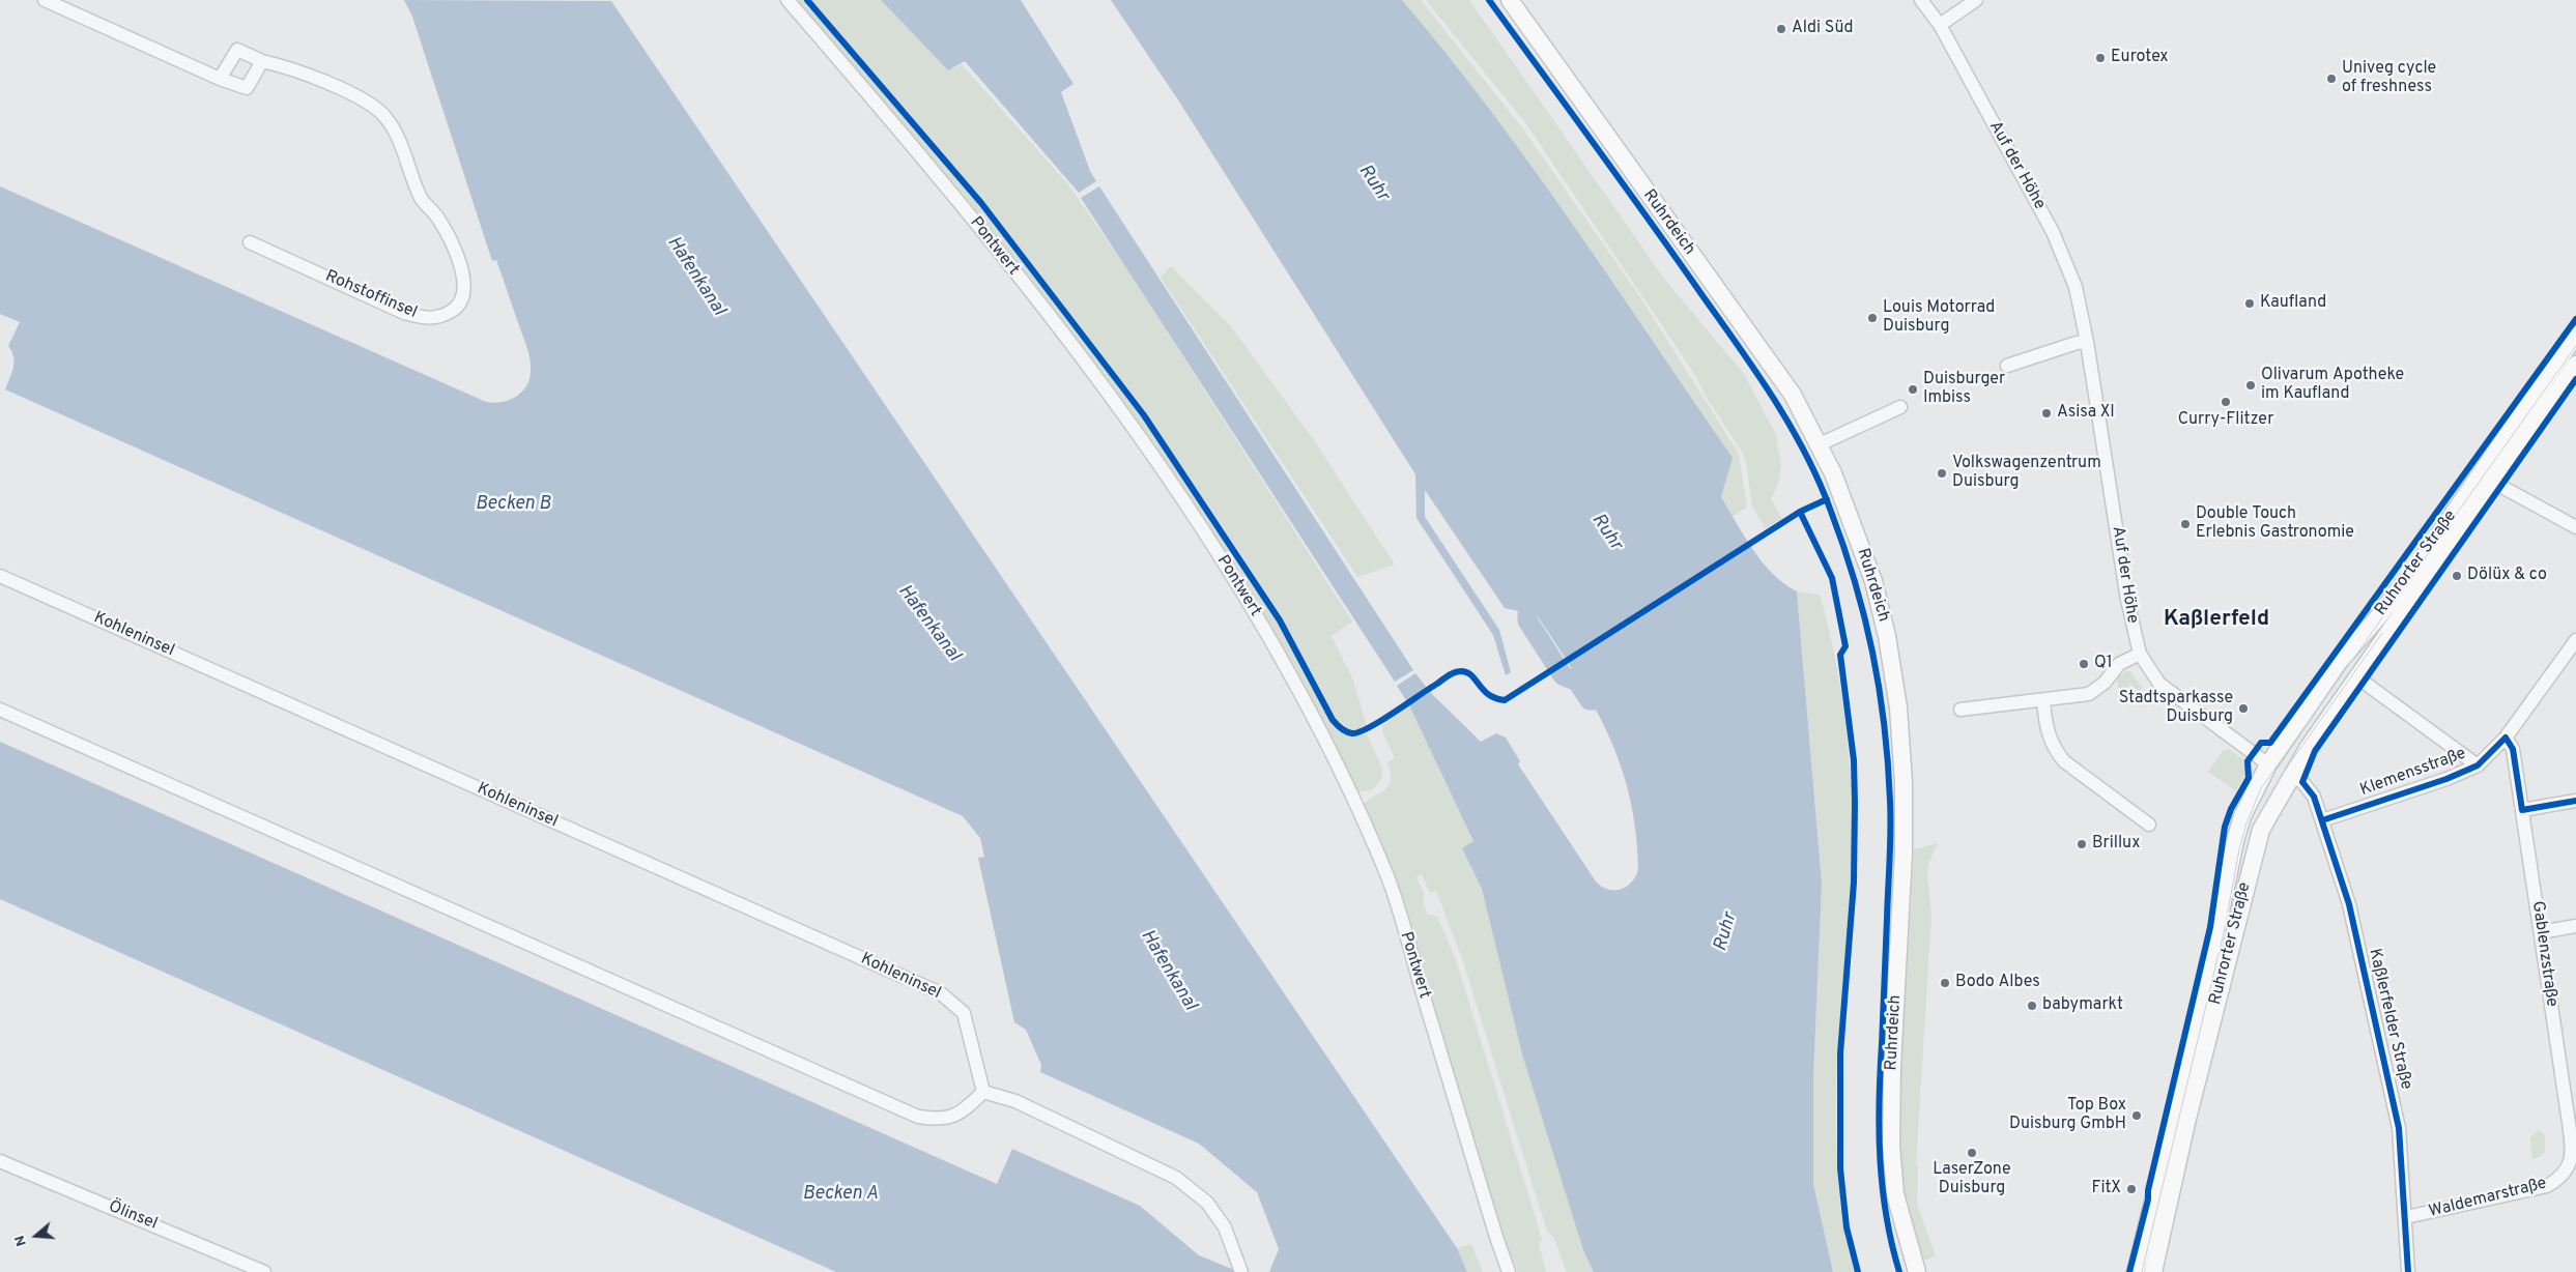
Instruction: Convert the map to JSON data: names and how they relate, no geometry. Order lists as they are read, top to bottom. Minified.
{"streets":{"main road":["Ruhrdeich","Ruhrorter Straße"],"street":["Auf der Höhe","Pontwert","Rohstoffinsel","Kohleninsel","Klemensstraße","Gablenzstraße","Kaßlerfelder Straße","Waldemarstraße","Ölinsel"]},"crossings":[["Auf der Höhe","Ruhrorter Straße"],["Ruhrorter Straße","Kaßlerfelder Straße"],["Klemensstraße","Gablenzstraße"],["Klemensstraße","Kaßlerfelder Straße"],["Gablenzstraße","Waldemarstraße"],["Kaßlerfelder Straße","Waldemarstraße"]],"districts":["Kaßlerfeld"],"water":["Ruhr","Hafenkanal","Becken B","Becken A"],"places":["Aldi Süd","Eurotex","Univeg cycle of freshness","Kaufland","Louis Motorrad Duisburg","Olivarum Apotheke im Kaufland","Duisburger Imbiss","Curry-Flitzer","Asisa XI","Volkswagenzentrum Duisburg","Double Touch Erlebnis Gastronomie","Dölüx & co","Q1","Stadtsparkasse Duisburg","Brillux","Bodo Albes","babymarkt","Top Box Duisburg GmbH","LaserZone Duisburg","FitX"],"north":"left"}
